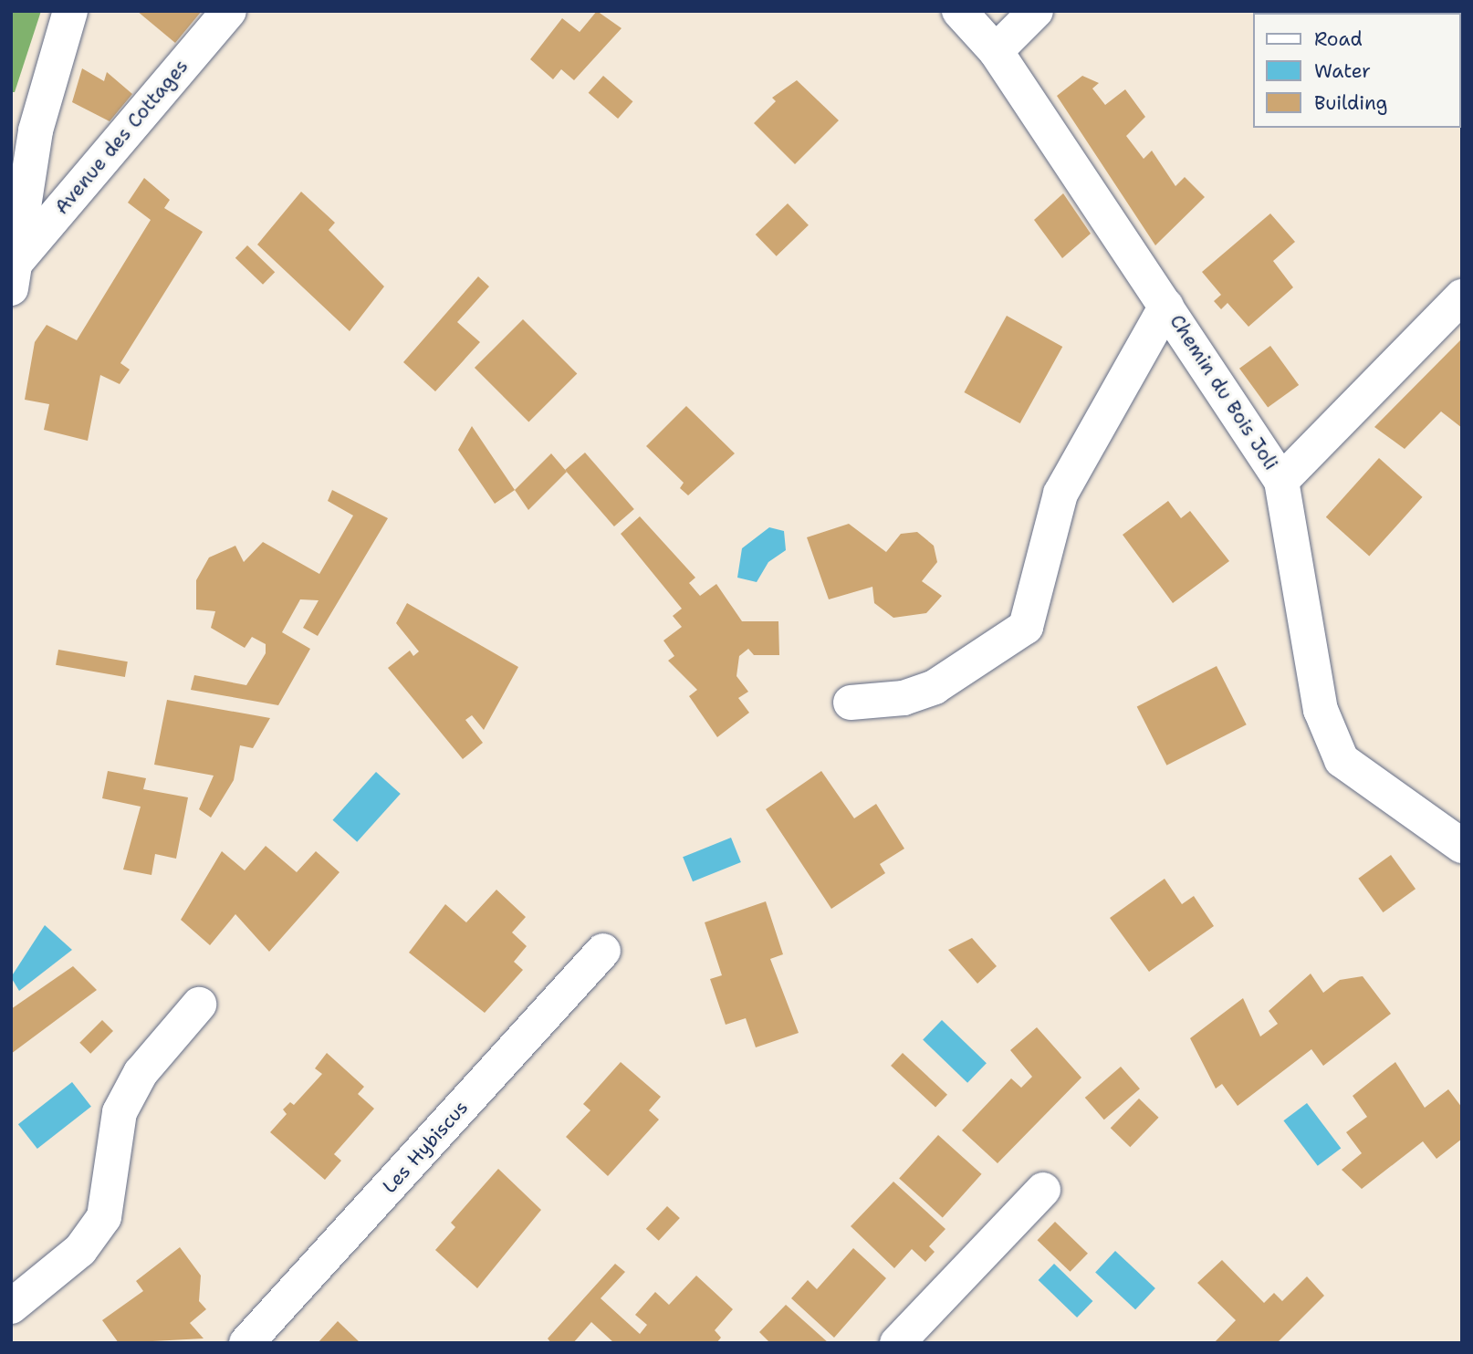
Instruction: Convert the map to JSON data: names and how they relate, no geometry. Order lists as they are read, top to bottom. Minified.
{"streets":{"street":["Avenue des Cottages","Chemin du Bois Joli","Les Hybiscus"]},"legend":["Road","Water","Building"]}
